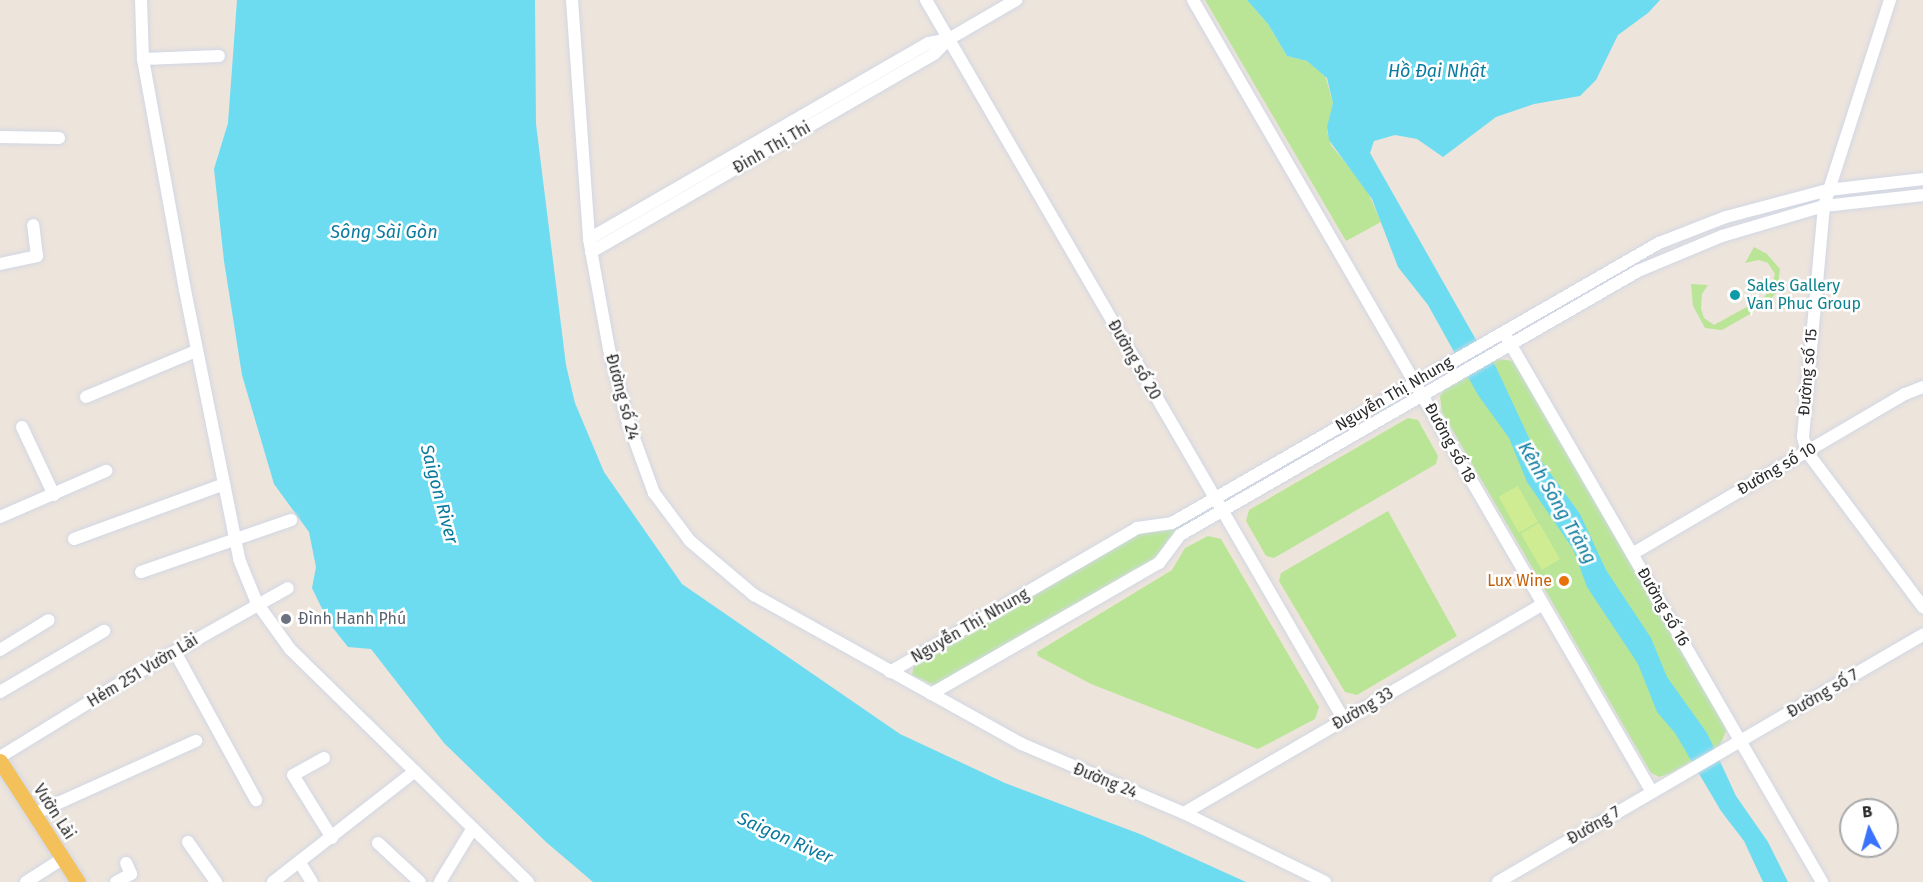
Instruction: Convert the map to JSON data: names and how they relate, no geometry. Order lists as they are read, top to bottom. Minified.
{"streets":{"main road":["Vườn Lài"],"street":["Đinh Thị Thi","Đường số 20","Đường số 15","Nguyễn Thị Nhung","Đường số 24","Đường số 18","Đường số 10","Đường số 16","Hẻm 251 Vườn Lài","Đường số 7","Đường 33","Đường 24","Đường 7"]},"crossings":[["Đinh Thị Thi","Đường số 20"],["Đinh Thị Thi","Đường số 24"],["Đường số 20","Nguyễn Thị Nhung"],["Đường số 20","Đường 33"],["Đường số 15","Nguyễn Thị Nhung"],["Đường số 15","Đường số 10"],["Nguyễn Thị Nhung","Đường số 24"],["Nguyễn Thị Nhung","Đường số 18"],["Nguyễn Thị Nhung","Đường số 16"],["Nguyễn Thị Nhung","Đường 24"],["Đường số 24","Đường 24"],["Đường số 18","Đường 33"],["Đường số 18","Đường 7"],["Đường số 10","Đường số 16"],["Đường số 16","Đường số 7"],["Hẻm 251 Vườn Lài","Vườn Lài"],["Đường số 7","Đường 7"],["Đường 33","Đường 24"]],"water":["Hồ Đại Nhật","Sông Sài Gòn","Saigon River","Kênh Sông Trăng"],"places":["Sales Gallery Van Phuc Group","Lux Wine","Đình Hanh Phú"],"north":"top"}
